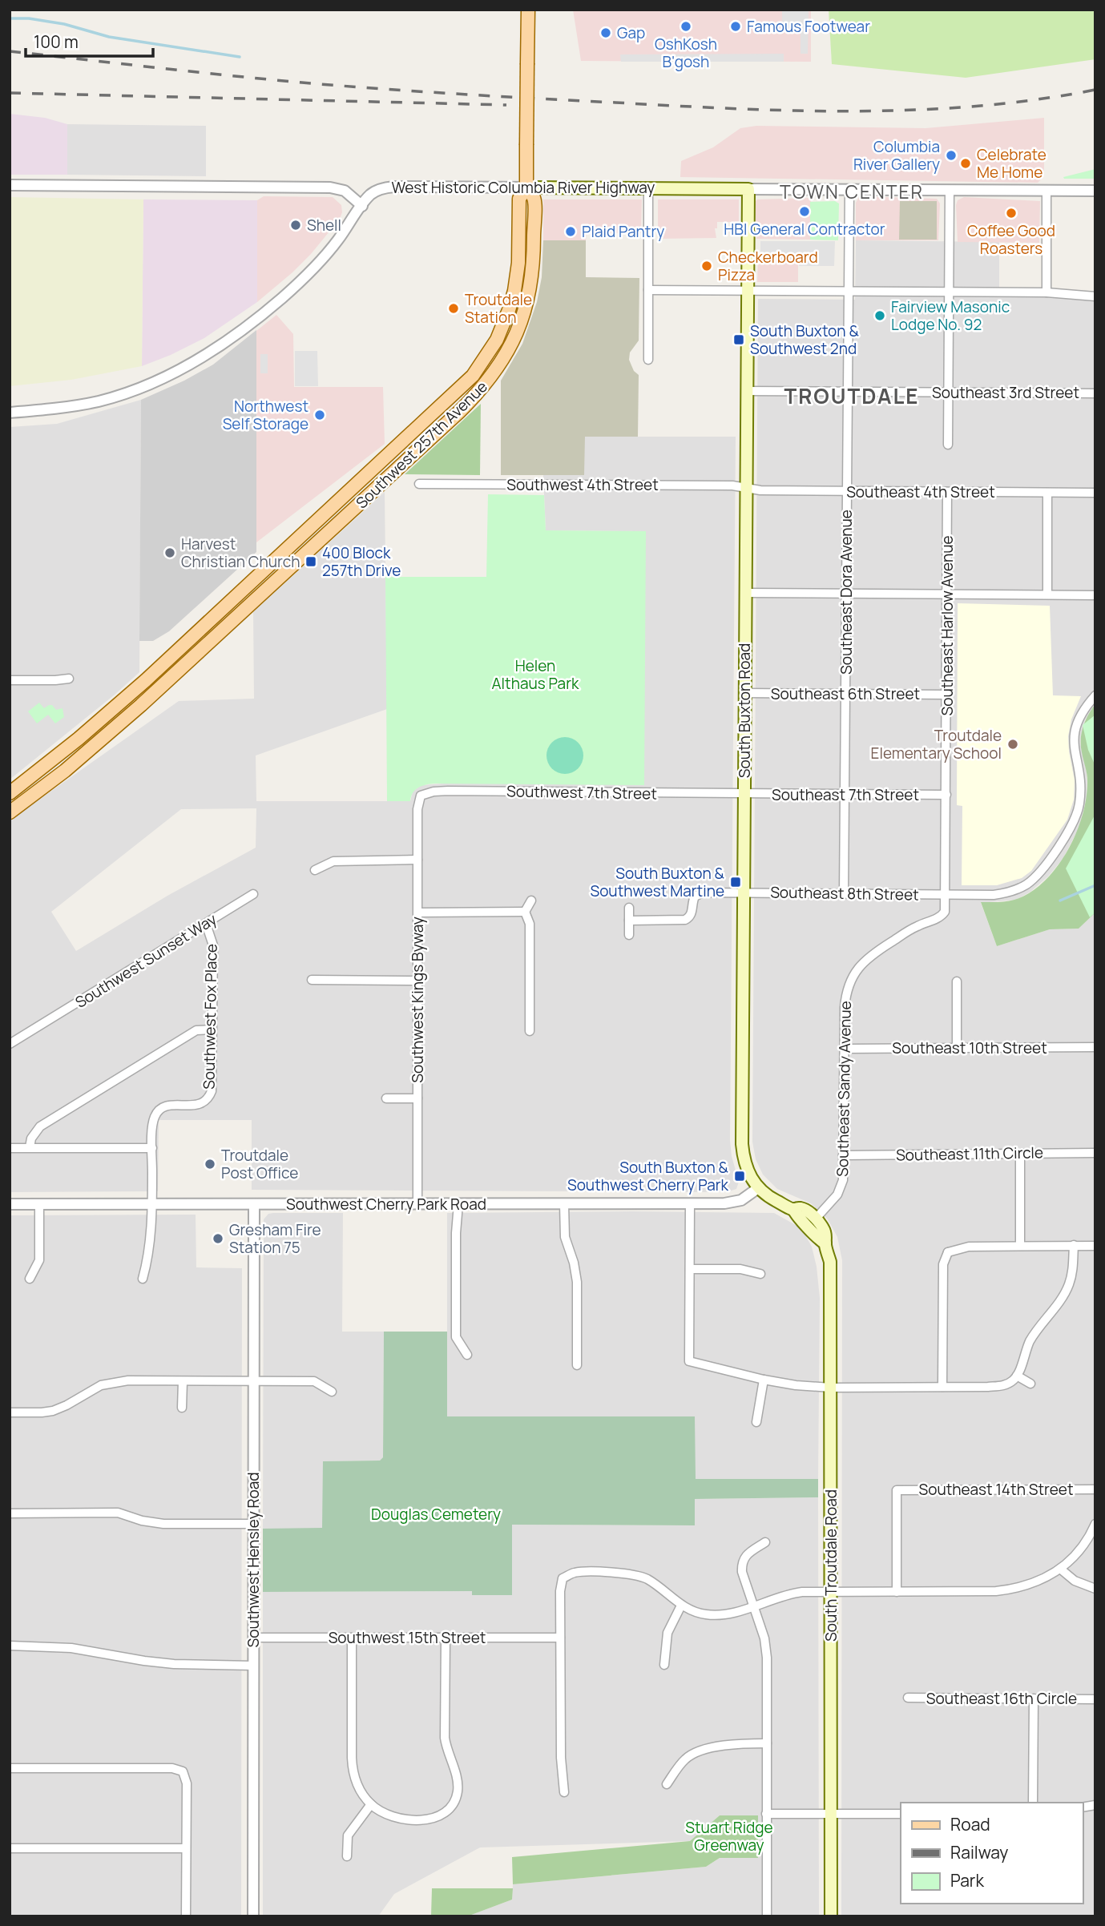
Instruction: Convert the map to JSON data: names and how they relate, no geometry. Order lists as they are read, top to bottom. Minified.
{"streets":{"main road":["West Historic Columbia River Highway","Southwest 257th Avenue","South Buxton Road","South Troutdale Road"],"street":["Southeast 3rd Street","Southwest 4th Street","Southeast 4th Street","Southeast Dora Avenue","Southeast Harlow Avenue","Southeast 6th Street","Southwest 7th Street","Southeast 7th Street","Southeast 8th Street","Southwest Sunset Way","Southwest Kings Byway","Southwest Fox Place","Southeast 10th Street","Southeast Sandy Avenue","Southeast 11th Circle","Southwest Cherry Park Road","Southeast 14th Street","Southwest Hensley Road","Southwest 15th Street","Southeast 16th Circle"]},"crossings":[["West Historic Columbia River Highway","Southwest 257th Avenue"],["West Historic Columbia River Highway","South Buxton Road"],["Southeast 3rd Street","Southeast Dora Avenue"],["Southeast 3rd Street","South Buxton Road"],["Southwest 4th Street","Southeast 4th Street"],["Southwest 4th Street","South Buxton Road"],["Southeast 4th Street","Southeast Dora Avenue"],["Southeast 4th Street","Southeast Harlow Avenue"],["Southeast 4th Street","South Buxton Road"],["Southeast Dora Avenue","Southeast 6th Street"],["Southeast Dora Avenue","Southeast 7th Street"],["Southeast Dora Avenue","Southeast 8th Street"],["Southeast Harlow Avenue","Southeast 6th Street"],["Southeast Harlow Avenue","Southeast 7th Street"],["Southeast Harlow Avenue","Southeast 8th Street"],["Southeast Harlow Avenue","Southeast Sandy Avenue"],["Southeast 6th Street","South Buxton Road"],["South Buxton Road","Southwest 7th Street"],["South Buxton Road","Southeast 7th Street"],["South Buxton Road","Southeast 8th Street"],["South Buxton Road","Southeast Sandy Avenue"],["South Buxton Road","Southwest Cherry Park Road"],["South Buxton Road","South Troutdale Road"],["Southwest 7th Street","Southeast 7th Street"],["Southwest 7th Street","Southwest Kings Byway"],["Southeast 8th Street","Southeast Sandy Avenue"],["Southwest Sunset Way","Southwest Fox Place"],["Southwest Kings Byway","Southwest Cherry Park Road"],["Southwest Fox Place","Southwest Cherry Park Road"],["Southeast 10th Street","Southeast Sandy Avenue"],["Southeast Sandy Avenue","Southeast 11th Circle"],["Southeast Sandy Avenue","South Troutdale Road"],["Southwest Cherry Park Road","Southwest Hensley Road"],["Southwest Hensley Road","Southwest 15th Street"]],"districts":["TOWN CENTER","TROUTDALE"],"parks":["Helen Althaus Park","Douglas Cemetery","Stuart Ridge Greenway"],"places":{"other":["OshKosh B'gosh","Famous Footwear","Gap","Columbia River Gallery","Celebrate Me Home","HBI General Contractor","Coffee Good Roasters","Shell","Plaid Pantry","Checkerboard Pizza","Troutdale Station","Fairview Masonic Lodge No. 92","Northwest Self Storage","Harvest Christian Church","Troutdale Elementary School","Troutdale Post Office","Gresham Fire Station 75"],"transit":["South Buxton & Southwest 2nd","400 Block 257th Drive","South Buxton & Southwest Martine","South Buxton & Southwest Cherry Park"]},"legend":["Road","Railway","Park"],"scale_bar":"100 m"}
